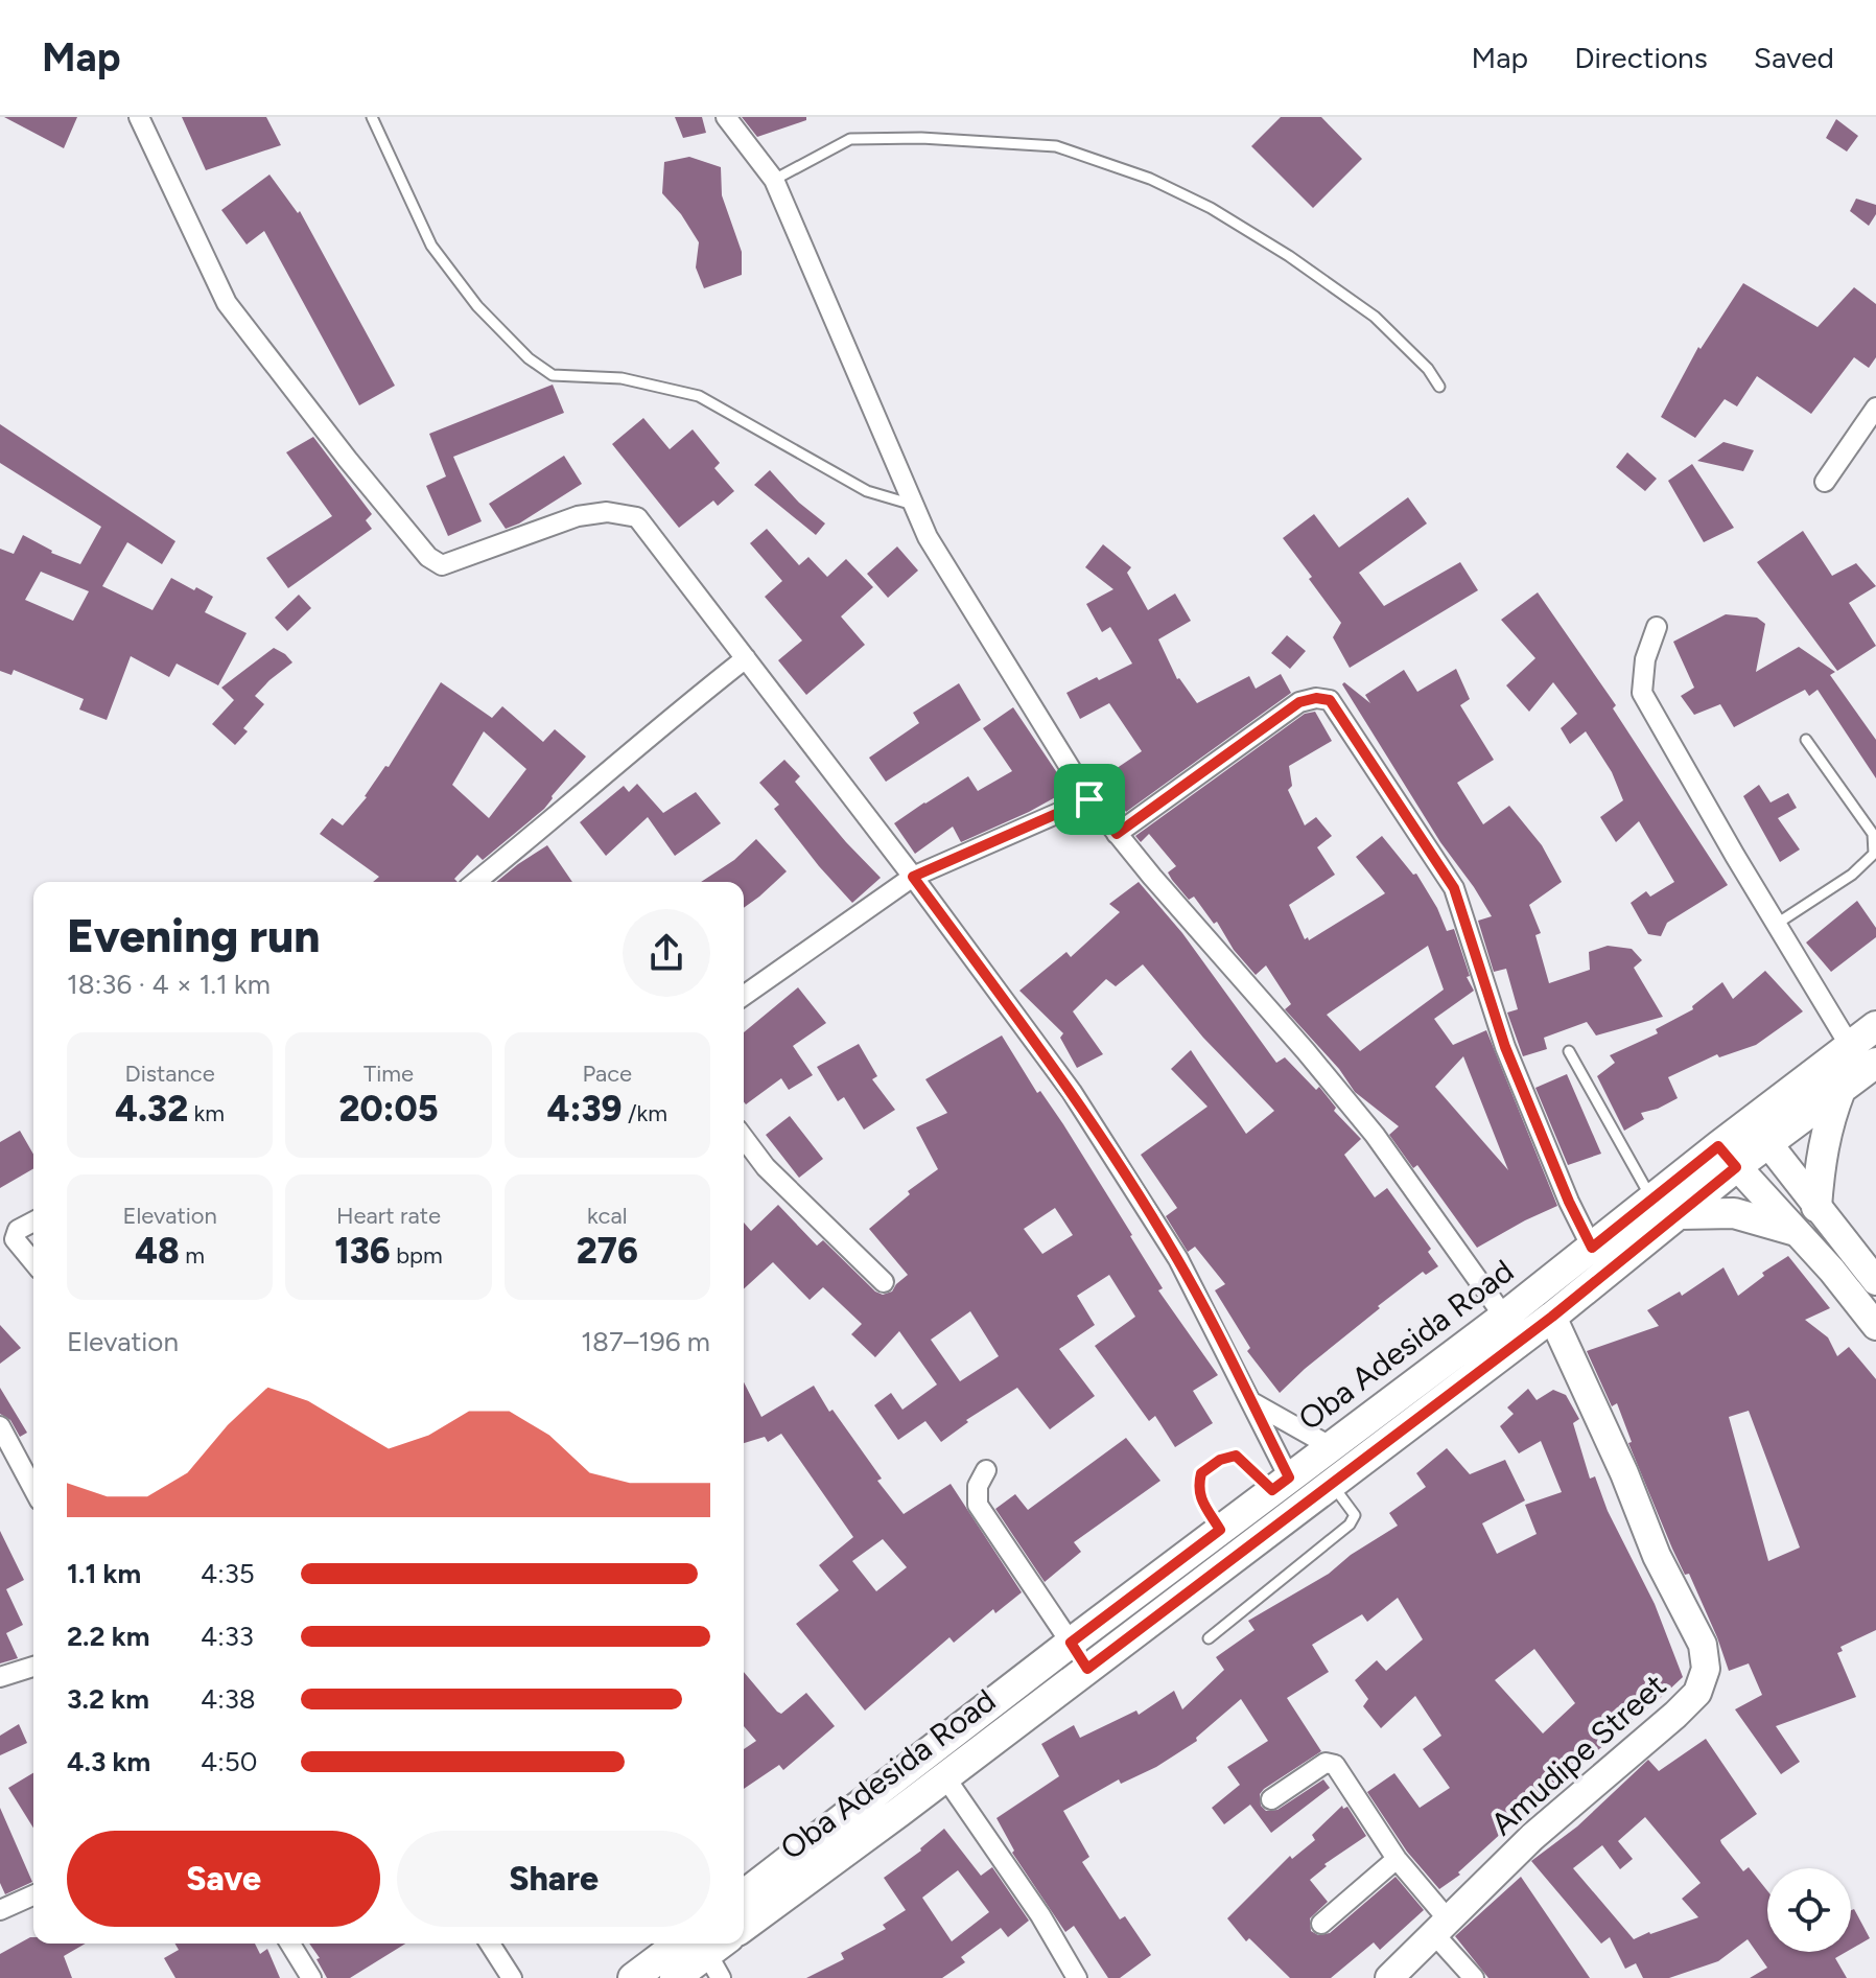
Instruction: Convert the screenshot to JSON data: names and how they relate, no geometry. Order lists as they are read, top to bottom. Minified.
{"streets":{"main road":["Oba Adesida Road"],"street":["Amudipe Street"]},"crossings":[["Oba Adesida Road","Amudipe Street"]],"page":{"header":"Map","nav":["Map","Directions","Saved"],"heading":["Evening run","18:36 · 4 × 1.1 km"],"stats":[["Distance","4.32 km"],["Time","20:05"],["Pace","4:39 /km"],["Elevation","48 m"],["Heart rate","136 bpm"],["kcal","276"]],"chart":["Elevation","187–196 m"],"list":[{"name":"1.1 km","note":"4:35"},{"name":"2.2 km","note":"4:33"},{"name":"3.2 km","note":"4:38"},{"name":"4.3 km","note":"4:50"}],"buttons":["Save","Share"]}}
